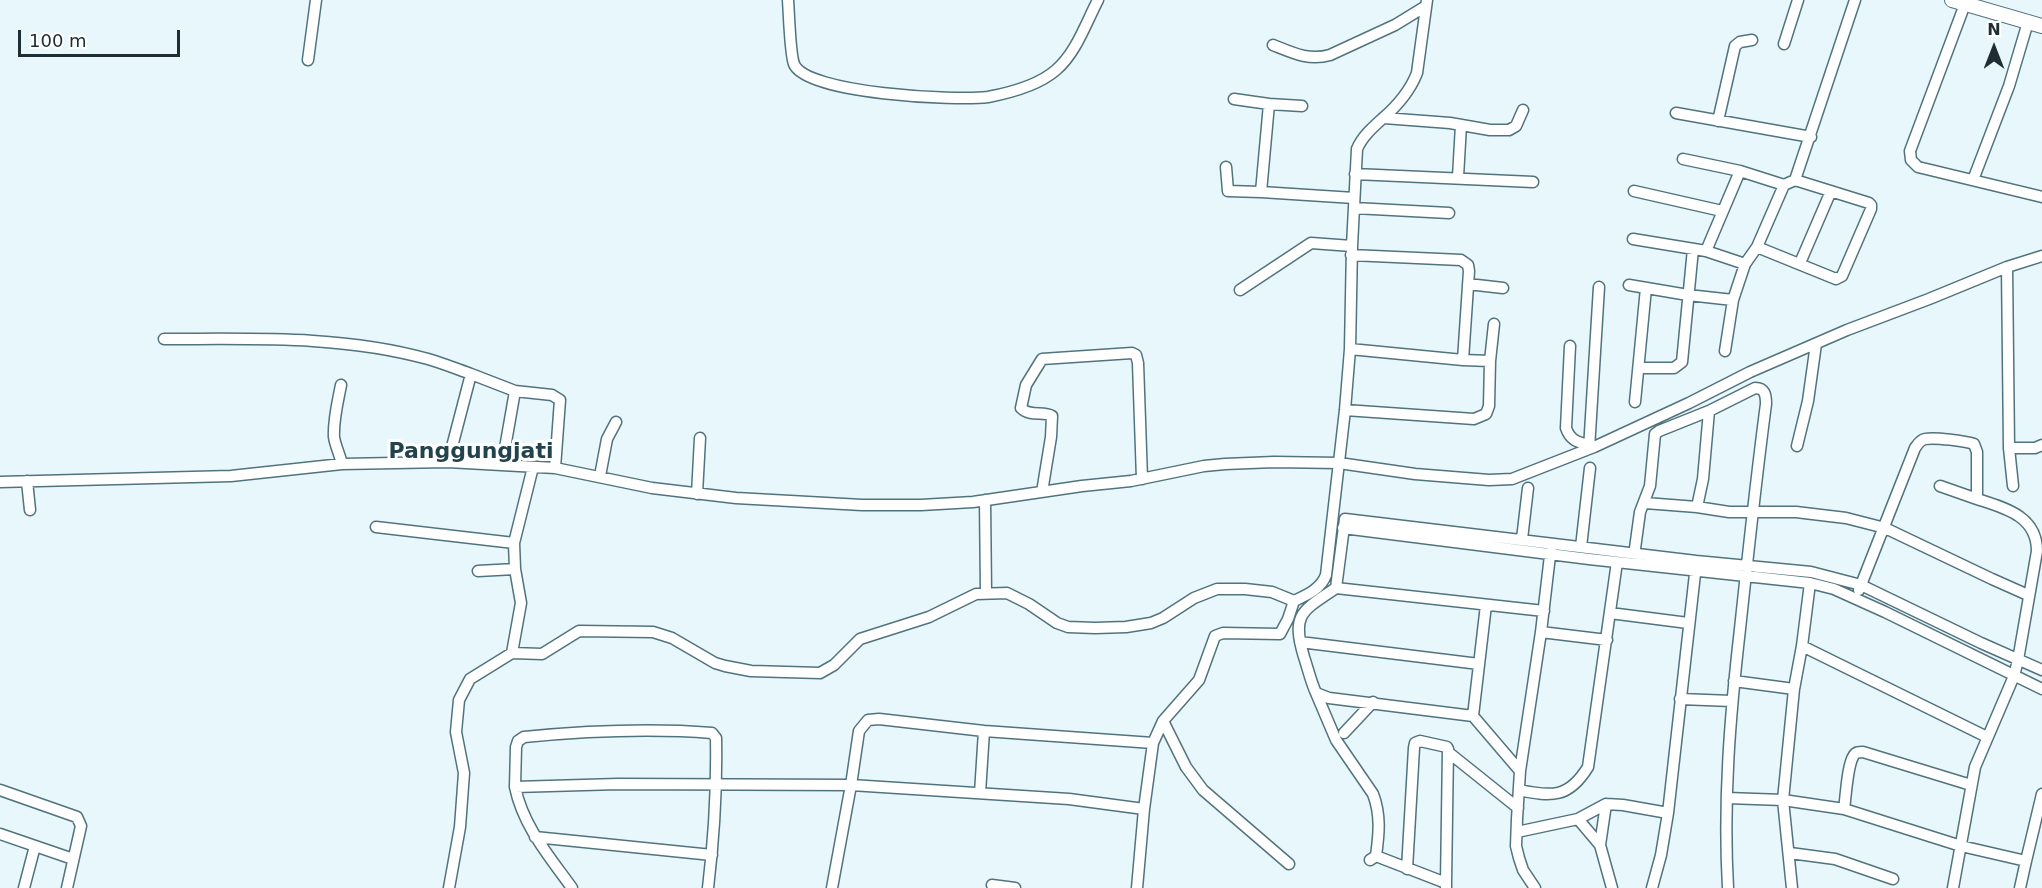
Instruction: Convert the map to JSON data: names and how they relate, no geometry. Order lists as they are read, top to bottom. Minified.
{"districts":["Panggungjati"],"scale_bar":"100 m","north":"top"}
